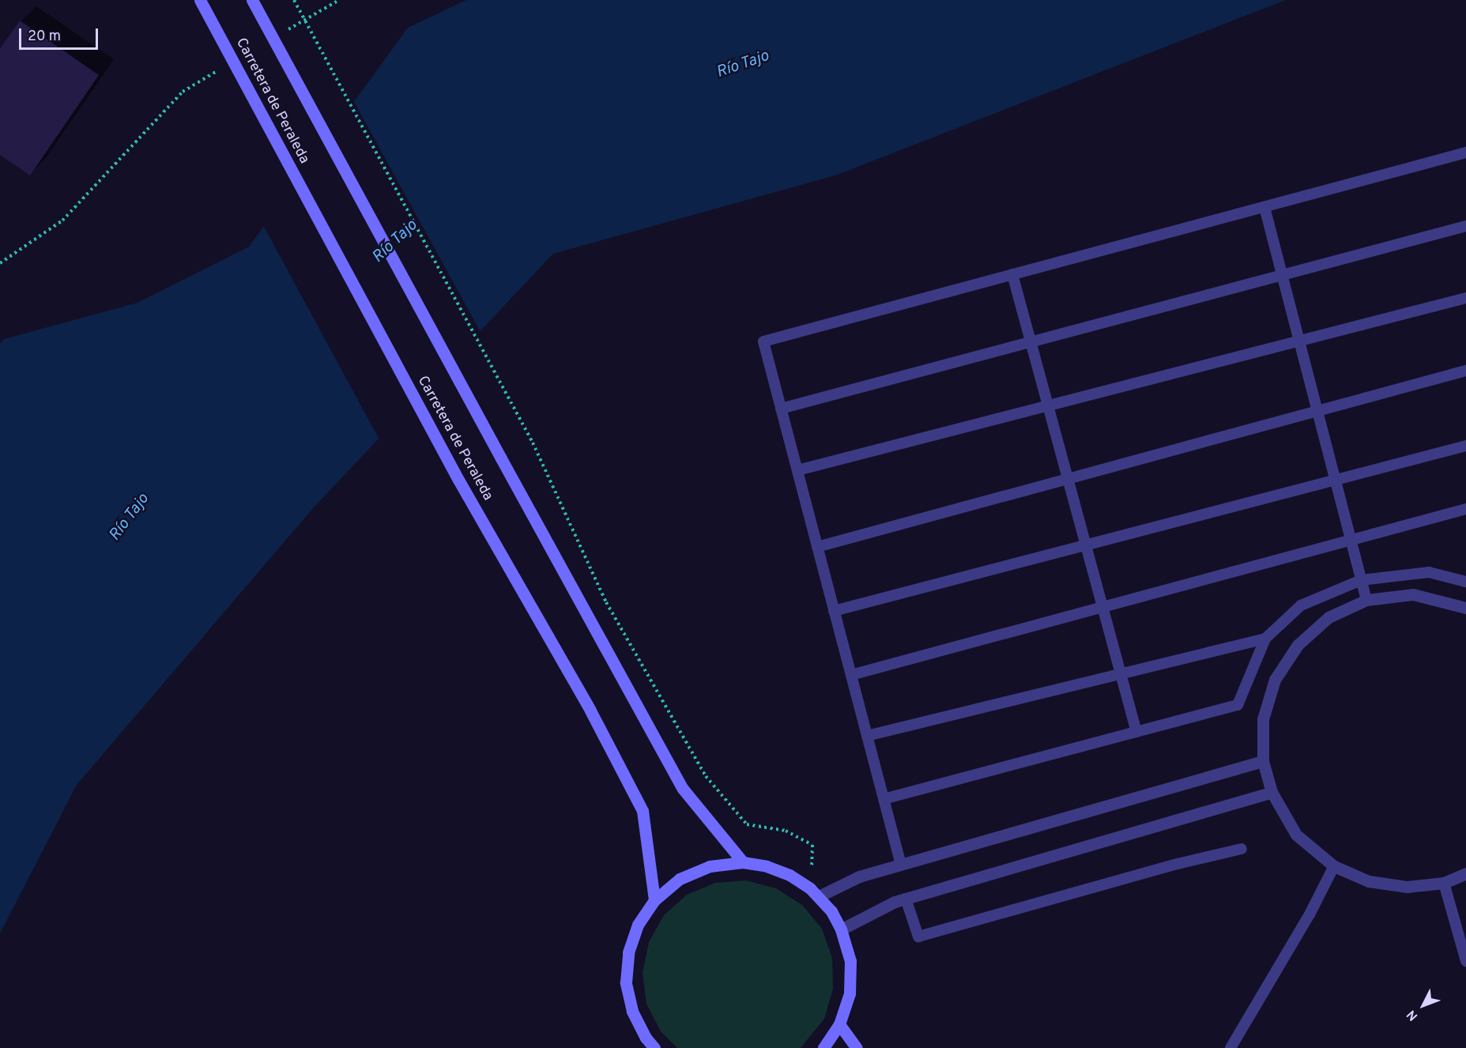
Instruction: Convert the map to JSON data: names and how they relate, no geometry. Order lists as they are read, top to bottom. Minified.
{"streets":{"main road":["Carretera de Peraleda"]},"water":["Río Tajo"],"scale_bar":"20 m","north":"bottom left"}
